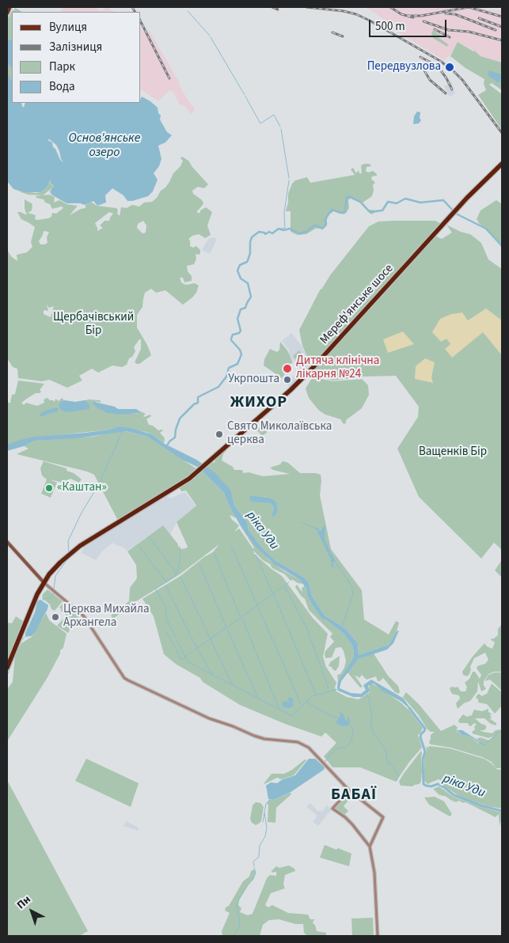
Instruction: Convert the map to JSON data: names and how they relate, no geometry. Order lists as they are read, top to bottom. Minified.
{"streets":{"highway":["Мереф'янське шосе"]},"districts":["ЖИХОР","БАБАЇ"],"water":["Основ'янське озеро","ріка Уди"],"parks":["Щербачівський Бір","Ващенків Бір"],"places":["Передвузлова","Дитяча клінічна лікарня №24","Укрпошта","Свято Миколаївська церква","«Каштан»","Церква Михайла Архангела"],"legend":["Вулиця","Залізниця","Парк","Вода"],"scale_bar":"500 m","north":"top left"}
